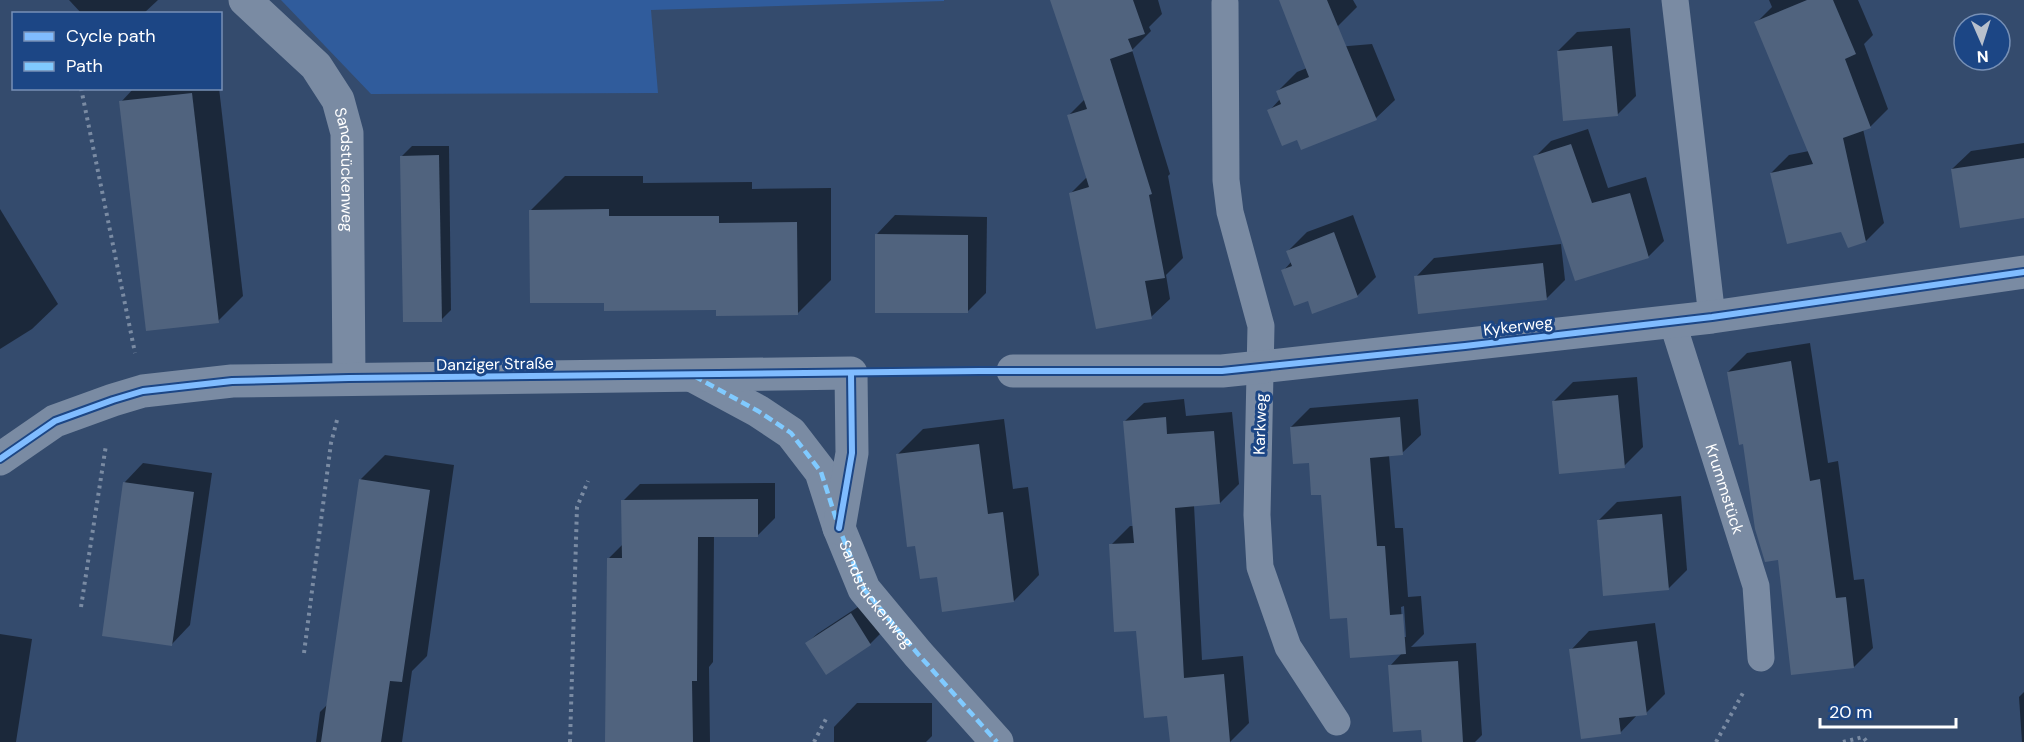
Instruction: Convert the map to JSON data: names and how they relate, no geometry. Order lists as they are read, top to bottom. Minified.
{"streets":{"street":["Sandstückenweg","Kykerweg","Danziger Straße"],"lane":["Karkweg","Krummstück"]},"crossings":[["Sandstückenweg","Danziger Straße"],["Kykerweg","Karkweg"],["Kykerweg","Krummstück"]],"legend":["Cycle path","Path"],"scale_bar":"20 m","north":"bottom"}
